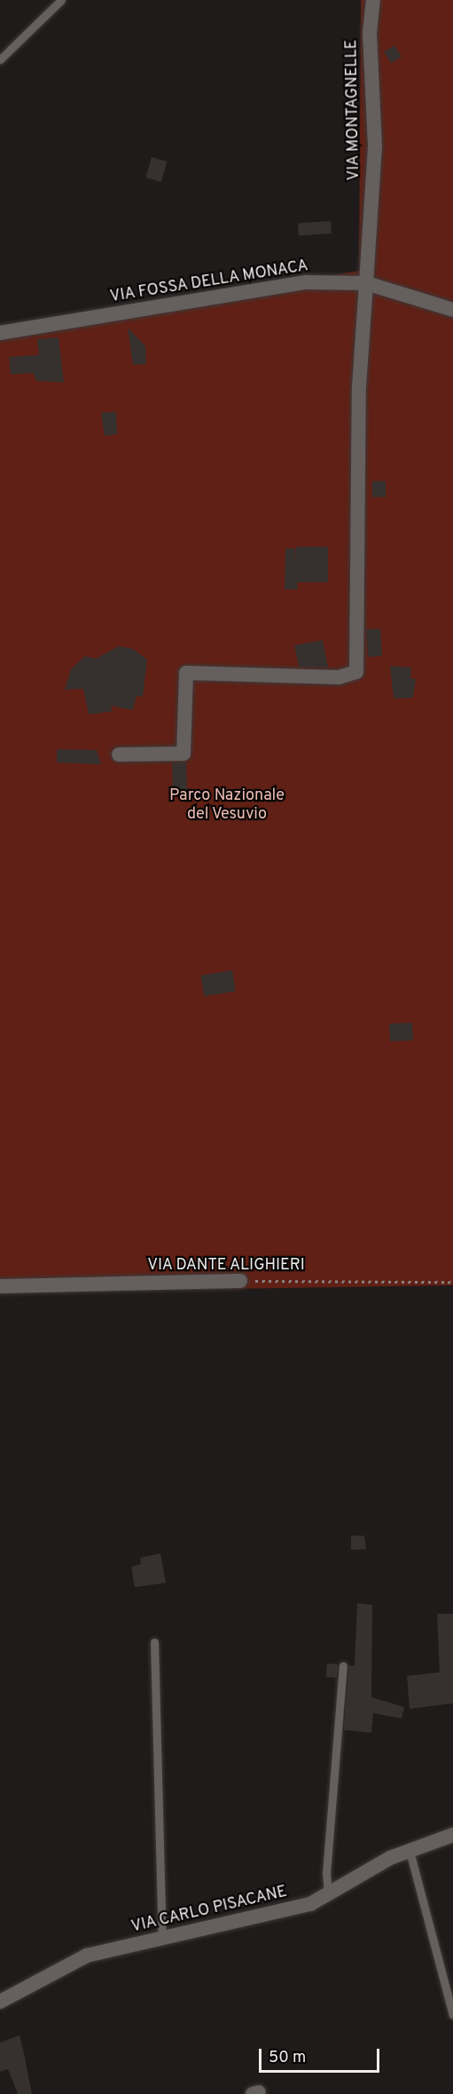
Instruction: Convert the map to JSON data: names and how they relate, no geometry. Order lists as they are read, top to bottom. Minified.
{"streets":{"street":["VIA MONTAGNELLE","VIA FOSSA DELLA MONACA","VIA DANTE ALIGHIERI","VIA CARLO PISACANE"]},"crossings":[["VIA MONTAGNELLE","VIA FOSSA DELLA MONACA"]],"parks":["Parco Nazionale del Vesuvio"],"scale_bar":"50 m"}
